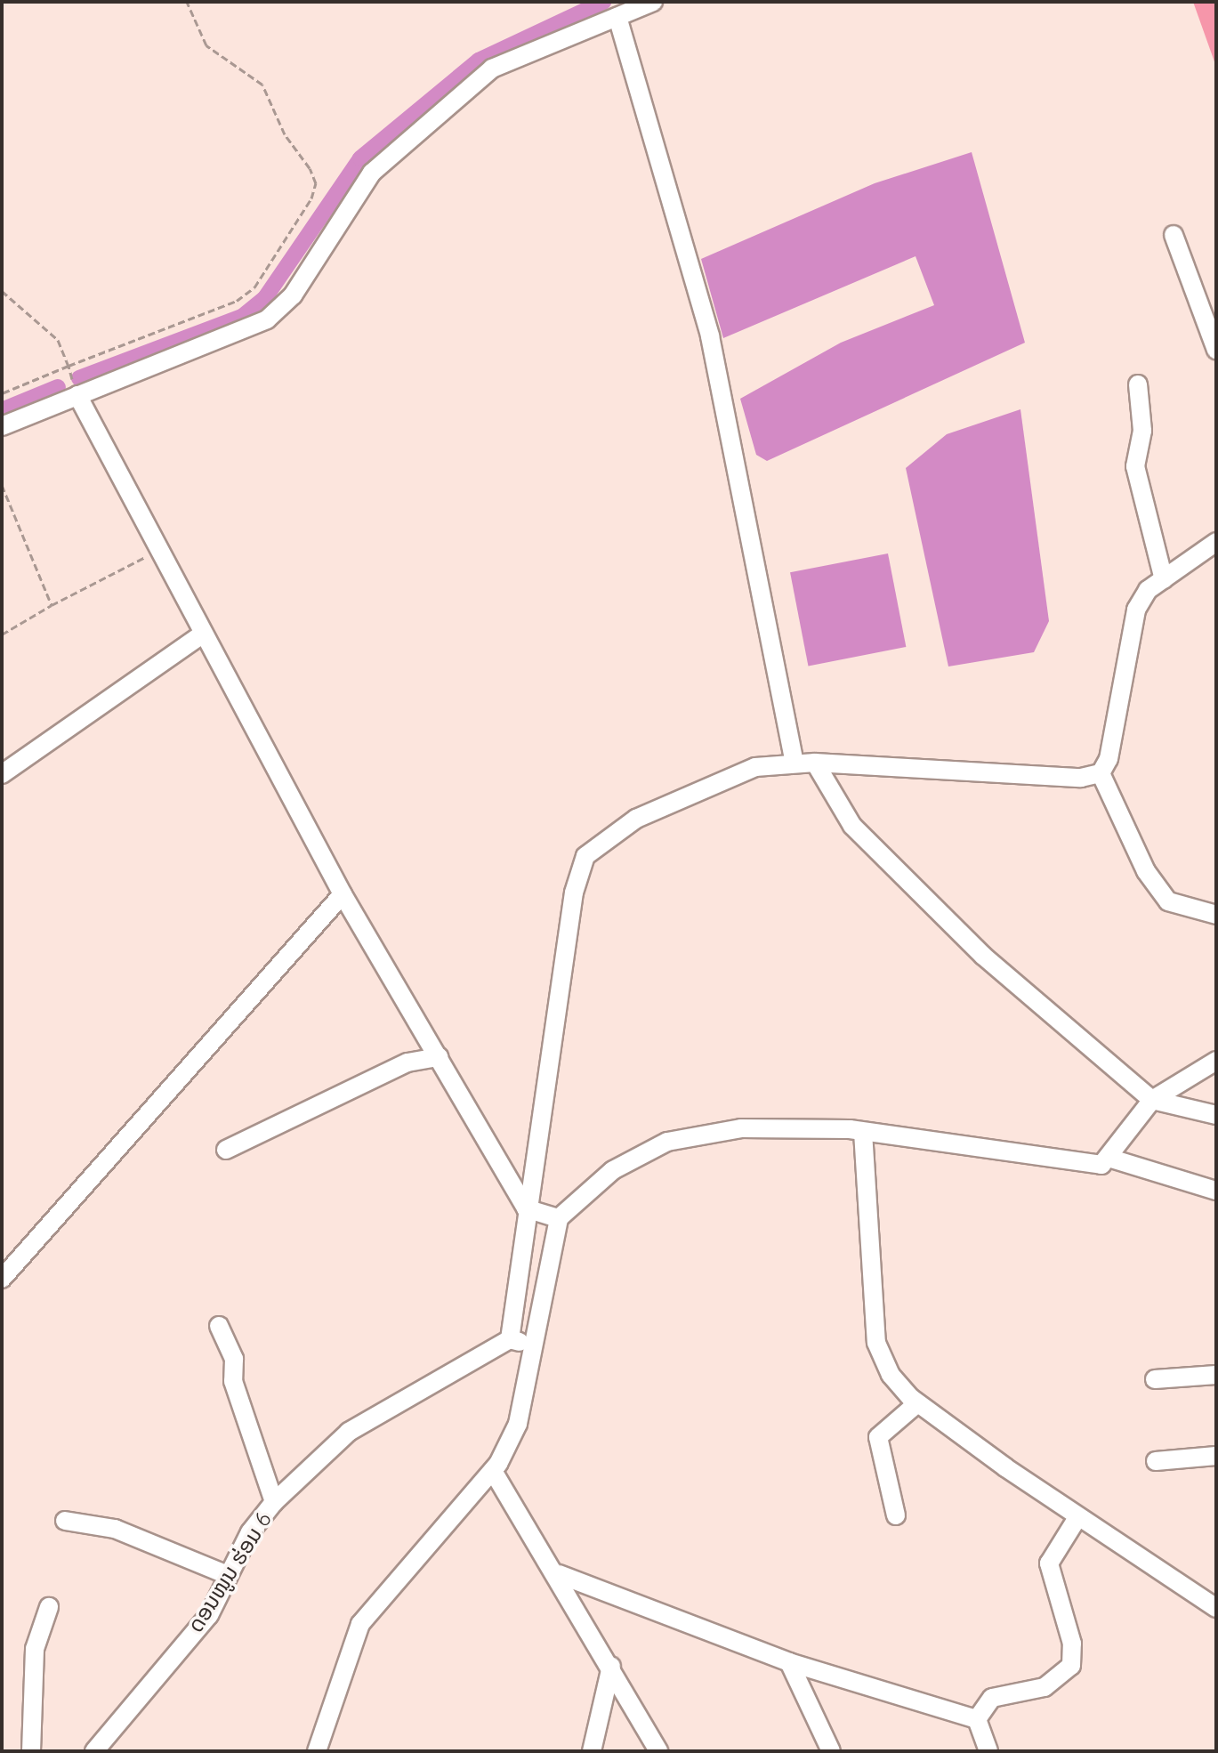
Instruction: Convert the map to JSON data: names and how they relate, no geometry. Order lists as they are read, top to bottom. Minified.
{"streets":{"street":["ດອນໜູນ ຮ່ອມ 6"]}}
